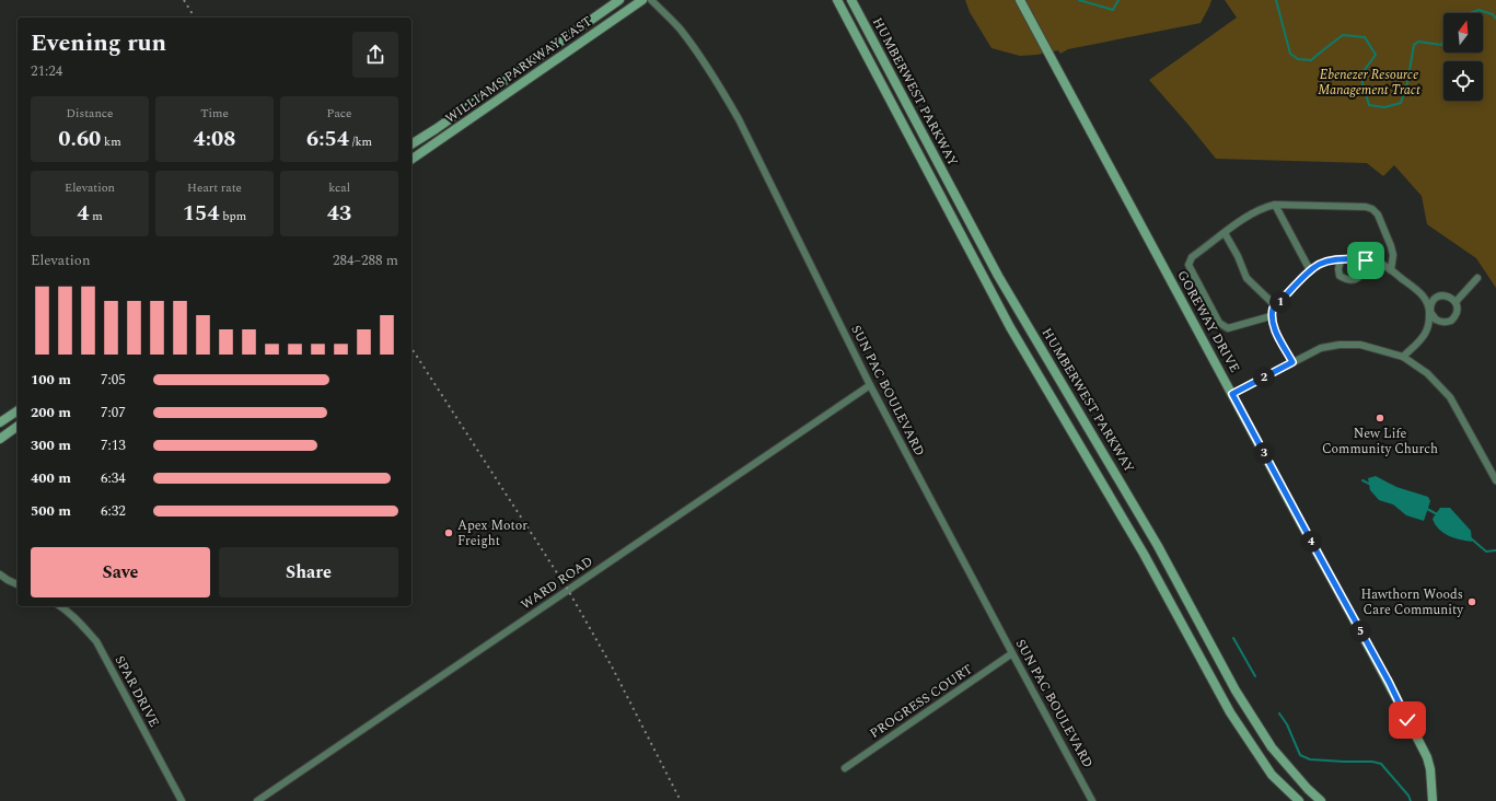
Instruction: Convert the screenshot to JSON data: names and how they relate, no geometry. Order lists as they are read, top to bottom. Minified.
{"streets":{"main road":["WILLIAMS PARKWAY EAST","HUMBERWEST PARKWAY","GOREWAY DRIVE"],"street":["SUN PAC BOULEVARD","WARD ROAD","SPAR DRIVE","PROGRESS COURT"]},"crossings":[["SUN PAC BOULEVARD","WARD ROAD"],["SUN PAC BOULEVARD","PROGRESS COURT"]],"parks":["Ebenezer Resource Management Tract"],"places":["New Life Community Church","Apex Motor Freight","Hawthorn Woods Care Community"],"north":"top","page":{"heading":["Evening run","21:24"],"stats":[["Distance","0.60 km"],["Time","4:08"],["Pace","6:54 /km"],["Elevation","4 m"],["Heart rate","154 bpm"],["kcal","43"]],"chart":["Elevation","284–288 m"],"pins":["1","2","3","4","5"],"list":[{"name":"100 m","note":"7:05"},{"name":"200 m","note":"7:07"},{"name":"300 m","note":"7:13"},{"name":"400 m","note":"6:34"},{"name":"500 m","note":"6:32"}],"buttons":["Save","Share"]}}
